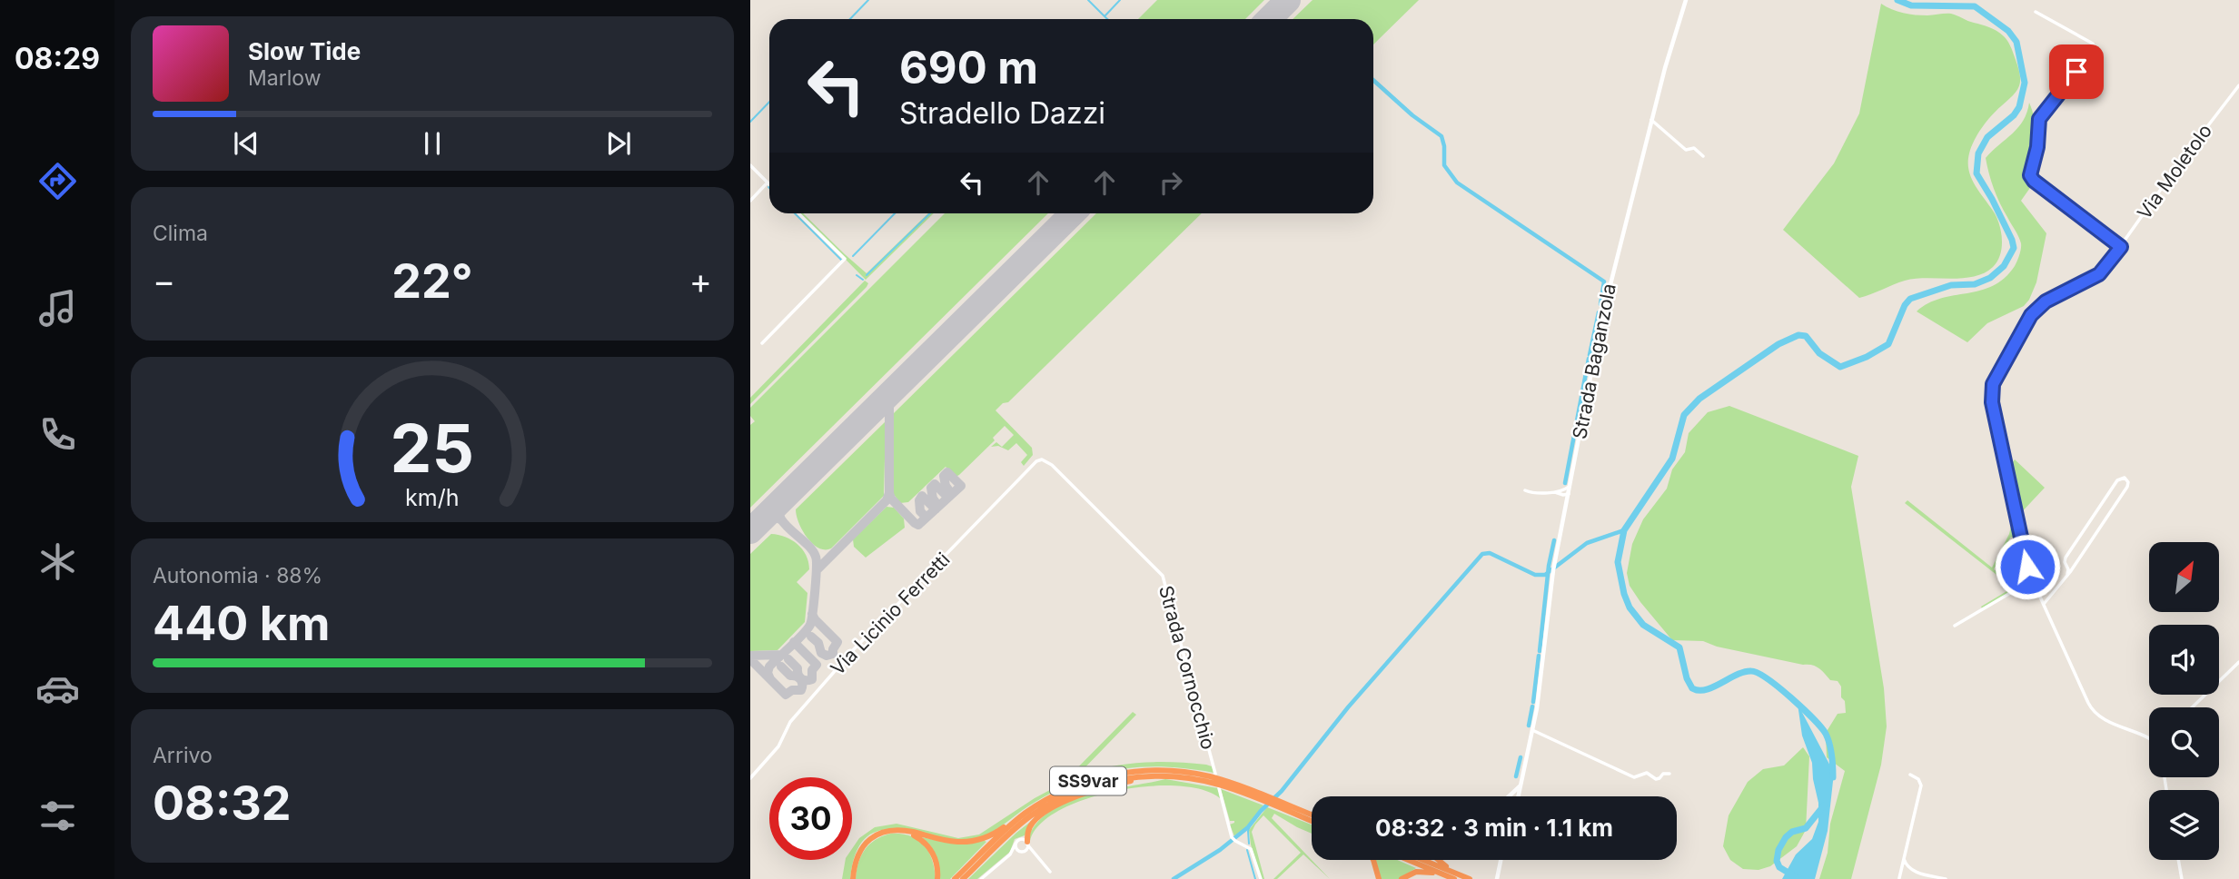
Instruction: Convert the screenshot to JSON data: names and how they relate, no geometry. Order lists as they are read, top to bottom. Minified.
{"streets":{"highway":["SS9var"],"main road":["Strada Baganzola"],"street":["Via Moletolo","Via Licinio Ferretti","Strada Cornocchio"]},"crossings":[["Via Licinio Ferretti","Strada Cornocchio"]],"north":"top right","page":{"tabs":"08:29","turn":["690 m","Stradello Dazzi"],"song":["Slow Tide","Marlow"],"tile":["Clima",["Autonomia · 88%","440 km"],["Arrivo","08:32"]],"heat":["−","22°","+"],"limit":"30","trip":"08:32 · 3 min · 1.1 km","gauge":["25","km/h"]}}
